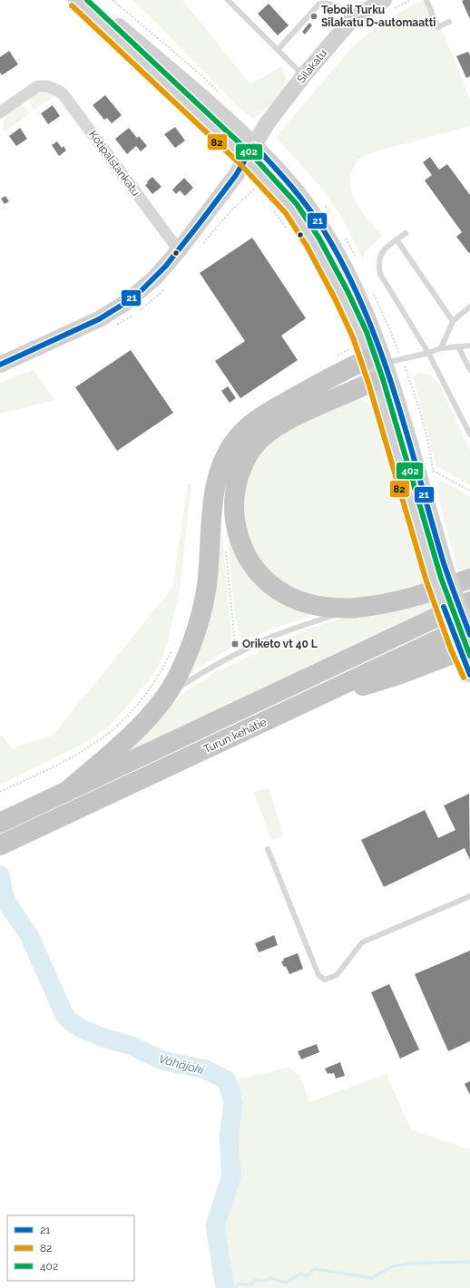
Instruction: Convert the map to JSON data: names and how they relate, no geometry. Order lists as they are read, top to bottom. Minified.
{"streets":{"highway":["Turun kehätie"],"main road":["Silakatu"],"street":["Kotipalstankatu"]},"crossings":[["Silakatu","Kotipalstankatu"]],"water":["Vähäjoki"],"places":{"other":["Teboil Turku Silakatu D-automaatti"],"transit":["Oriketo vt 40 L"]},"lines":["transit line 402","transit line 82","transit line 21"],"legend":["21","82","402"]}
